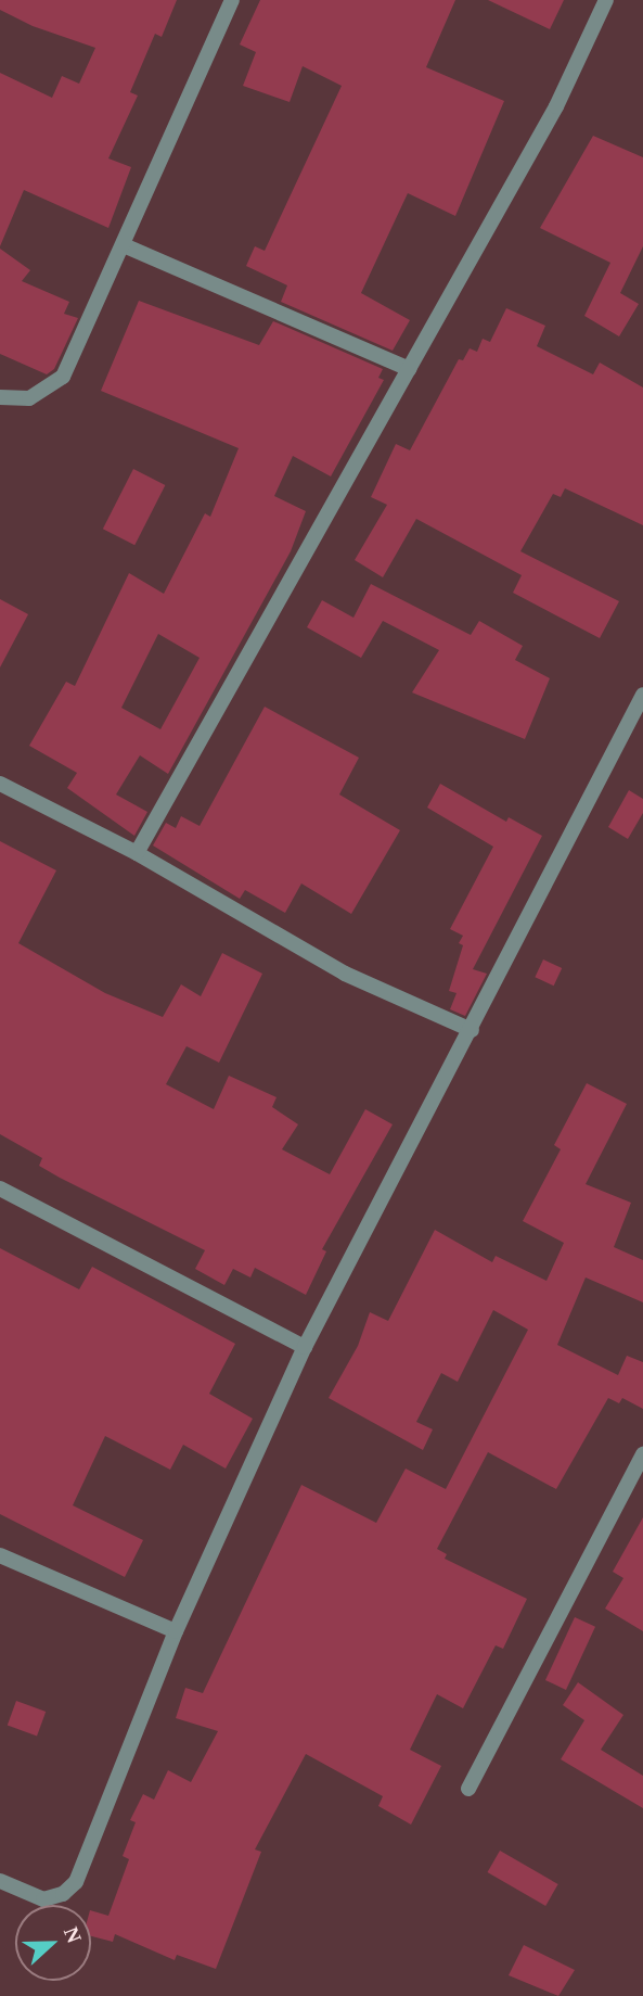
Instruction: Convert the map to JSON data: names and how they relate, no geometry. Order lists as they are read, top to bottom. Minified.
{"north":"right"}
